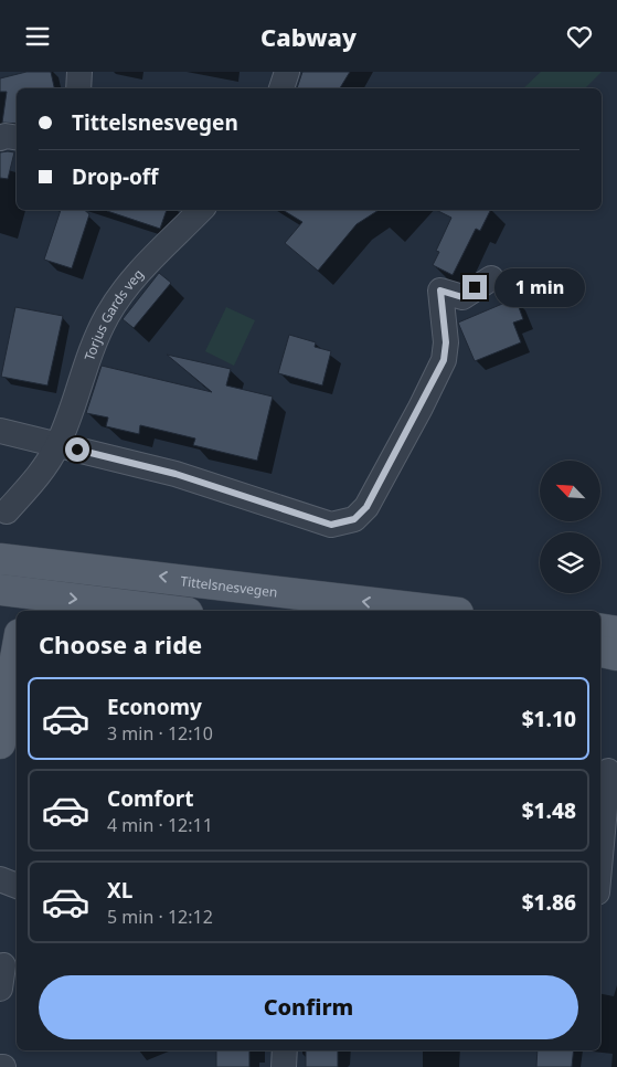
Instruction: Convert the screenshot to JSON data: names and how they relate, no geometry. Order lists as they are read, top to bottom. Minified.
{"streets":{"main road":["Tittelsnesvegen"],"street":["Torjus Gards veg"]},"north":"top left","page":{"header":"Cabway","banner":["Tittelsnesvegen","Drop-off"],"bubble":"1 min","heading":"Choose a ride","list":[{"name":"Economy","note":"3 min · 12:10","value":"$1.10"},{"name":"Comfort","note":"4 min · 12:11","value":"$1.48"},{"name":"XL","note":"5 min · 12:12","value":"$1.86"}],"buttons":"Confirm"}}
